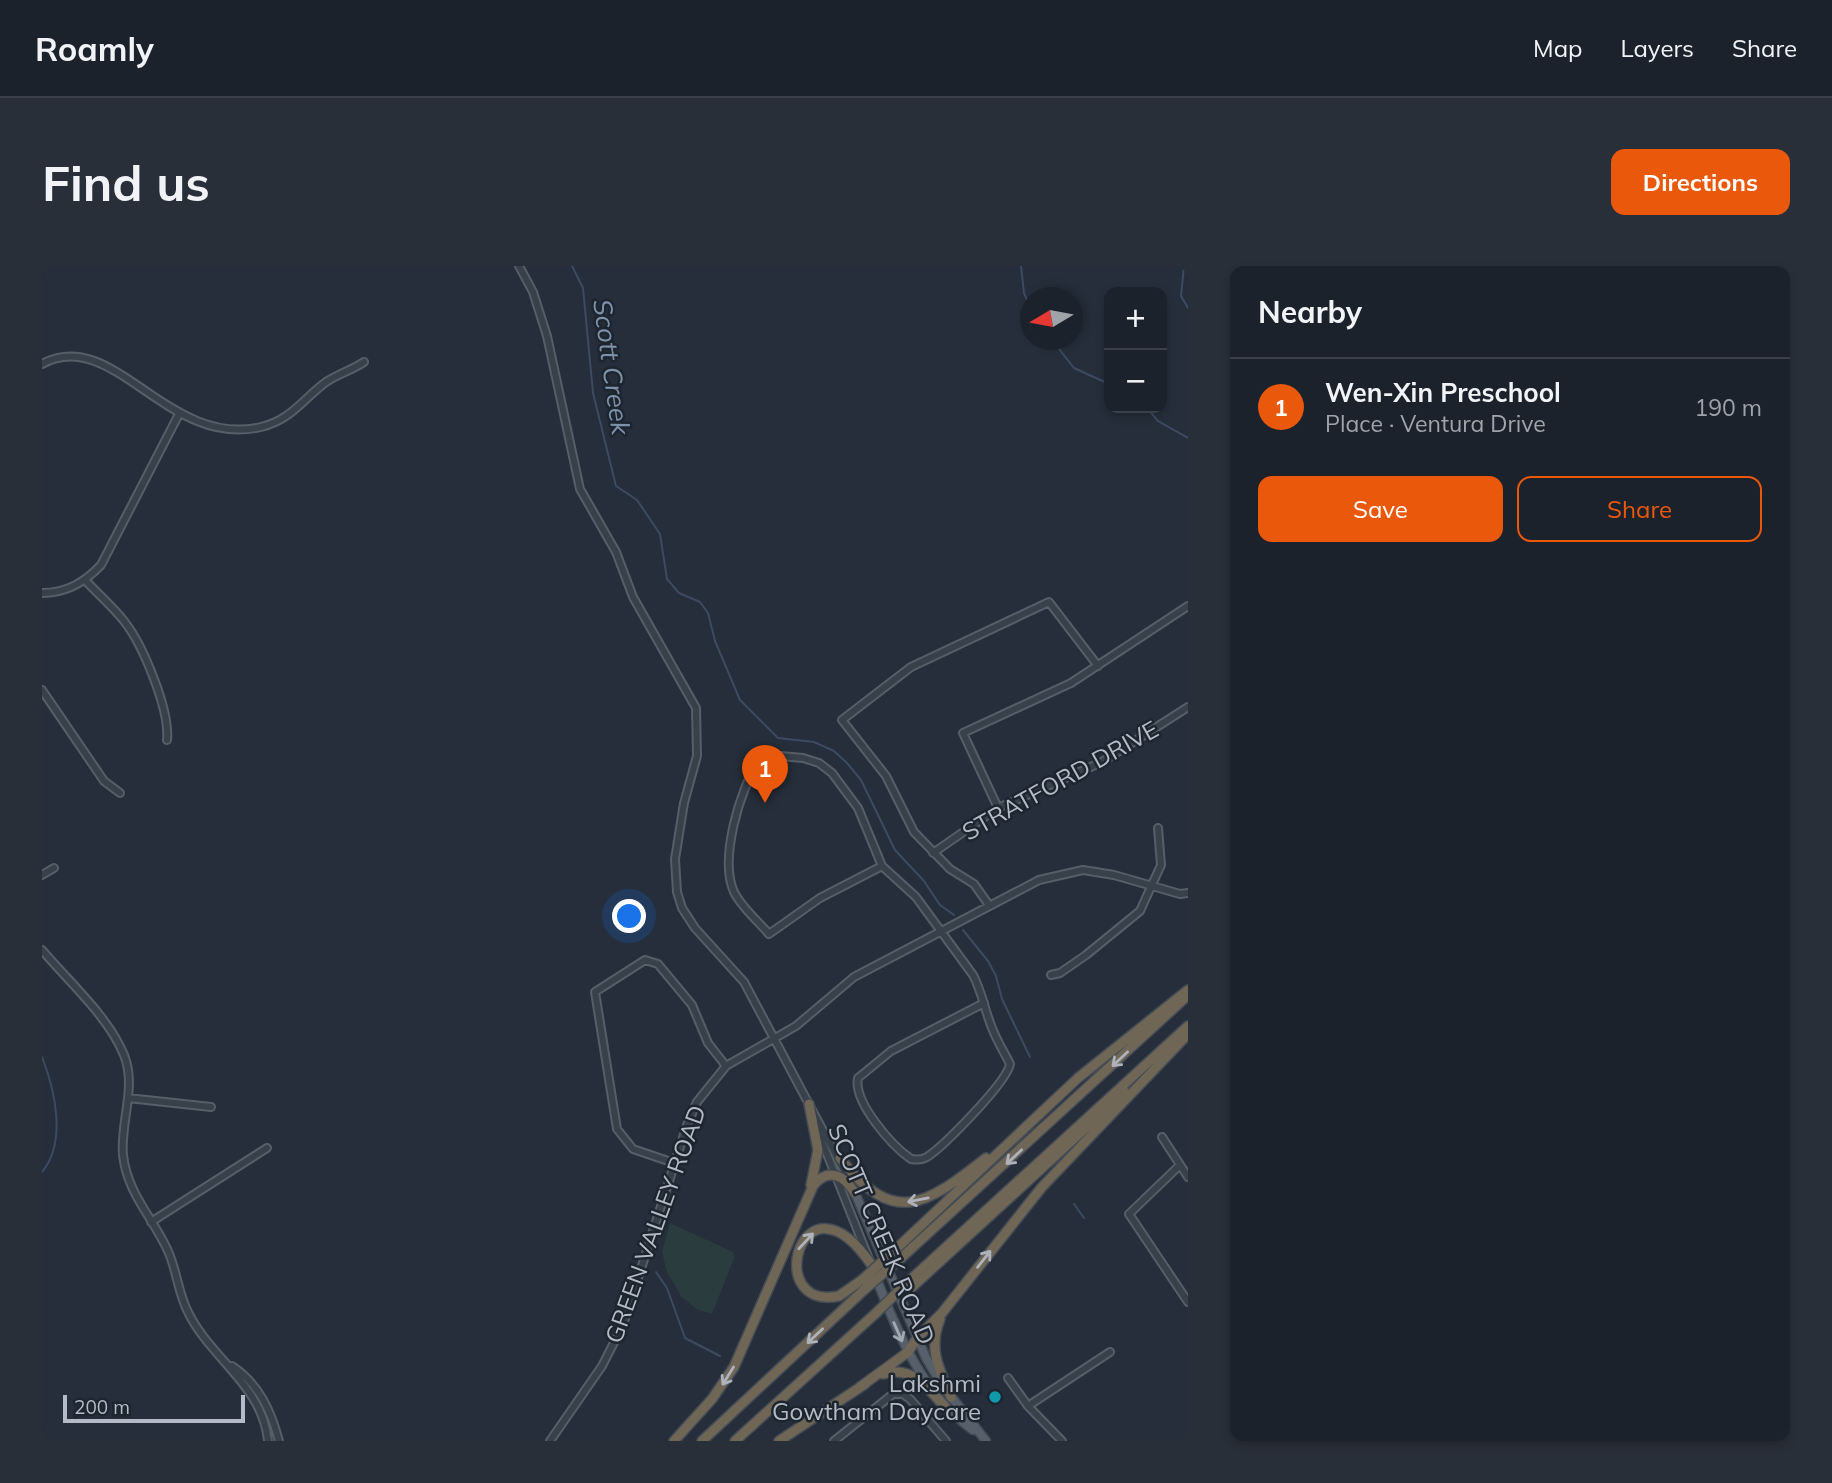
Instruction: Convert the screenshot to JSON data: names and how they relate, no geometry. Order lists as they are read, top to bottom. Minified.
{"streets":{"main road":["SCOTT CREEK ROAD"],"street":["STRATFORD DRIVE","GREEN VALLEY ROAD"]},"crossings":[["GREEN VALLEY ROAD","SCOTT CREEK ROAD"]],"water":["Scott Creek"],"places":["Lakshmi Gowtham Daycare"],"scale_bar":"200 m","north":"left","page":{"header":"Roamly","nav":["Map","Layers","Share"],"buttons":["Directions",["Save","Share"]],"title":"Find us","heading":"Nearby","map_buttons":["+","−"],"list":[{"mark":"1","name":"Wen-Xin Preschool","note":"Place · Ventura Drive","value":"190 m"}],"pins":"1","scale":"200 m"}}
